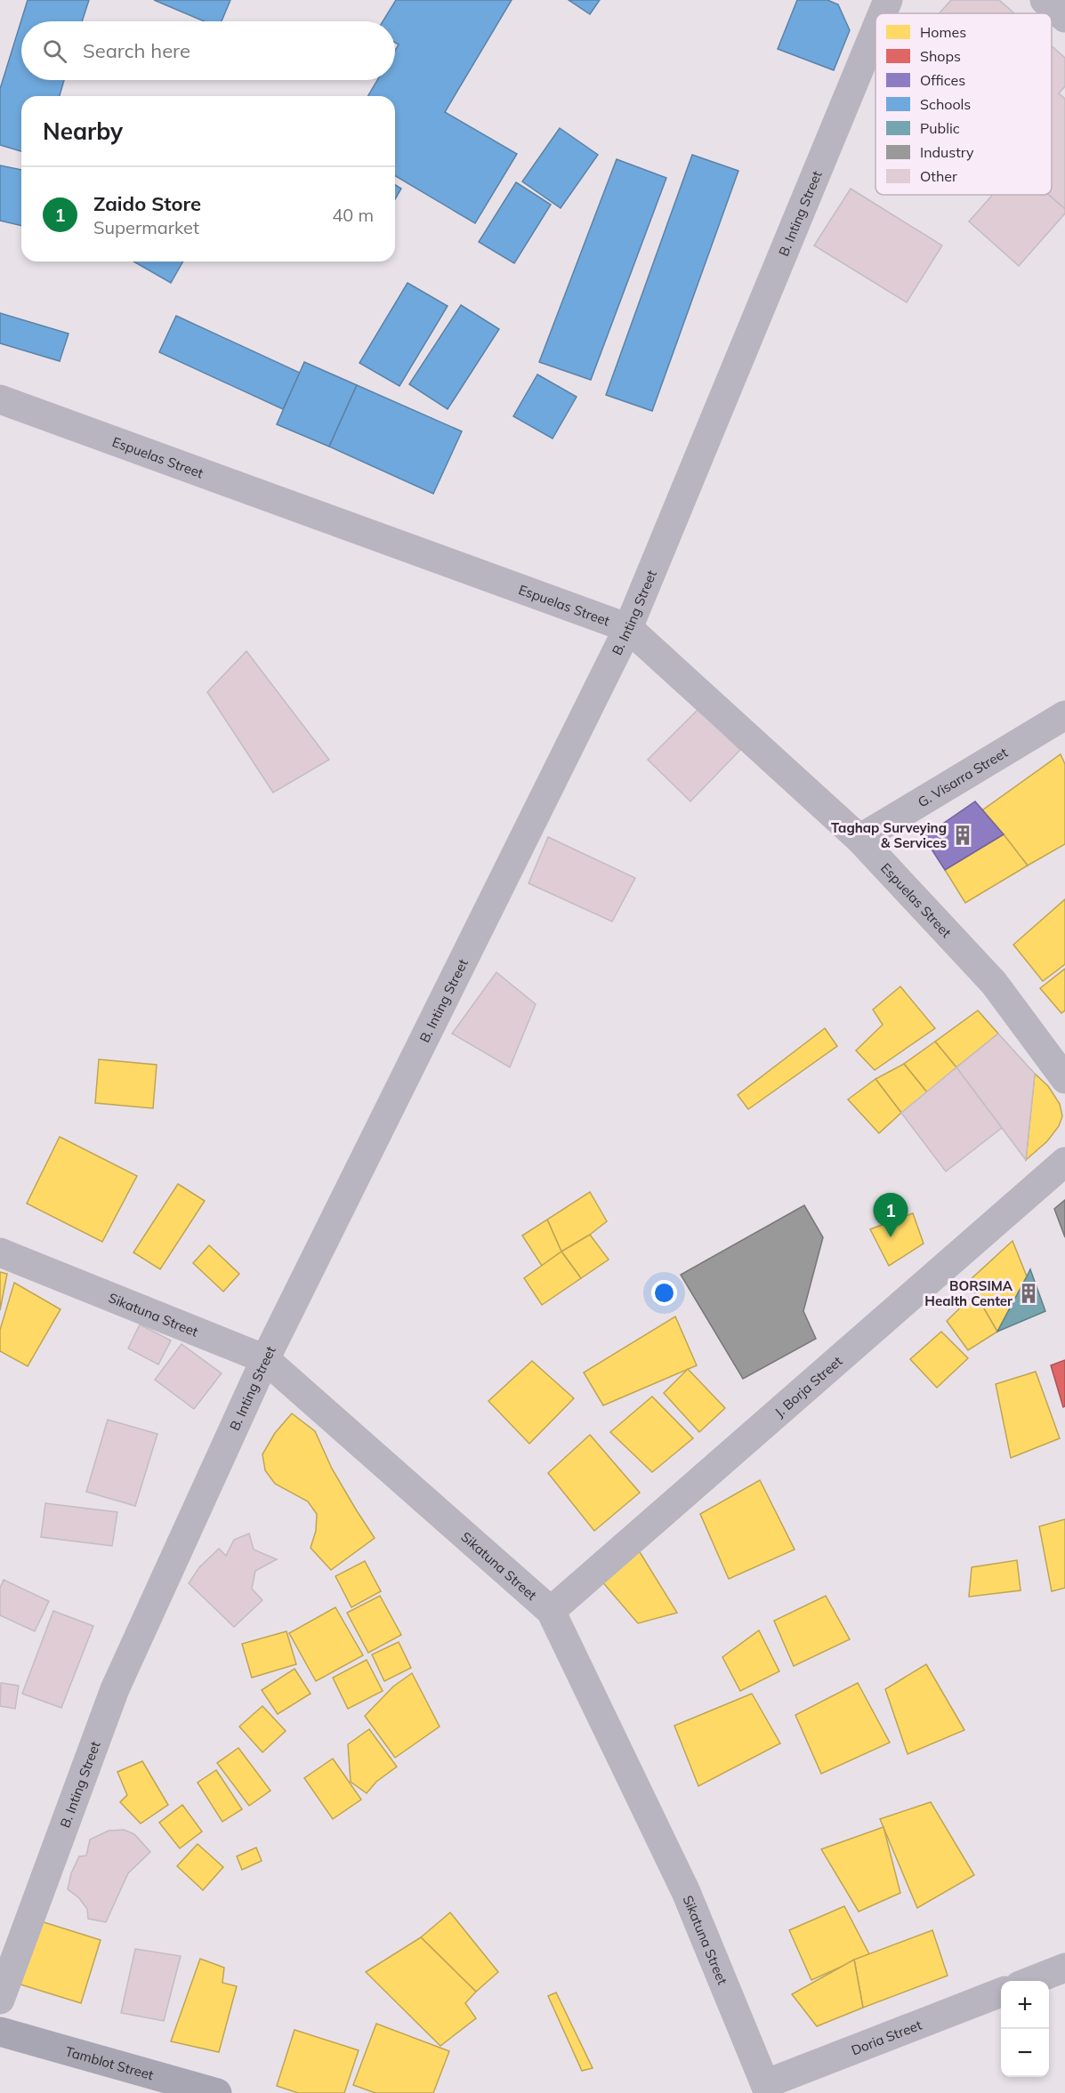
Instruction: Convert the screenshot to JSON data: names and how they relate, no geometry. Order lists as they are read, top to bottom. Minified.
{"streets":{"main road":["Tamblot Street"],"street":["B. Inting Street","Espuelas Street","G. Visarra Street","Sikatuna Street","J. Borja Street","Doria Street"]},"crossings":[["B. Inting Street","Espuelas Street"],["B. Inting Street","Sikatuna Street"],["Espuelas Street","G. Visarra Street"],["Sikatuna Street","J. Borja Street"],["Sikatuna Street","Doria Street"]],"places":{"building":["Taghap Surveying & Services","BORSIMA Health Center"]},"legend":["Homes","Shops","Offices","Schools","Public","Industry","Other"],"page":{"search":"Search here","heading":"Nearby","list":[{"mark":"1","name":"Zaido Store","note":"Supermarket","value":"40 m"}],"pins":"1","map_buttons":["+","−"]}}
